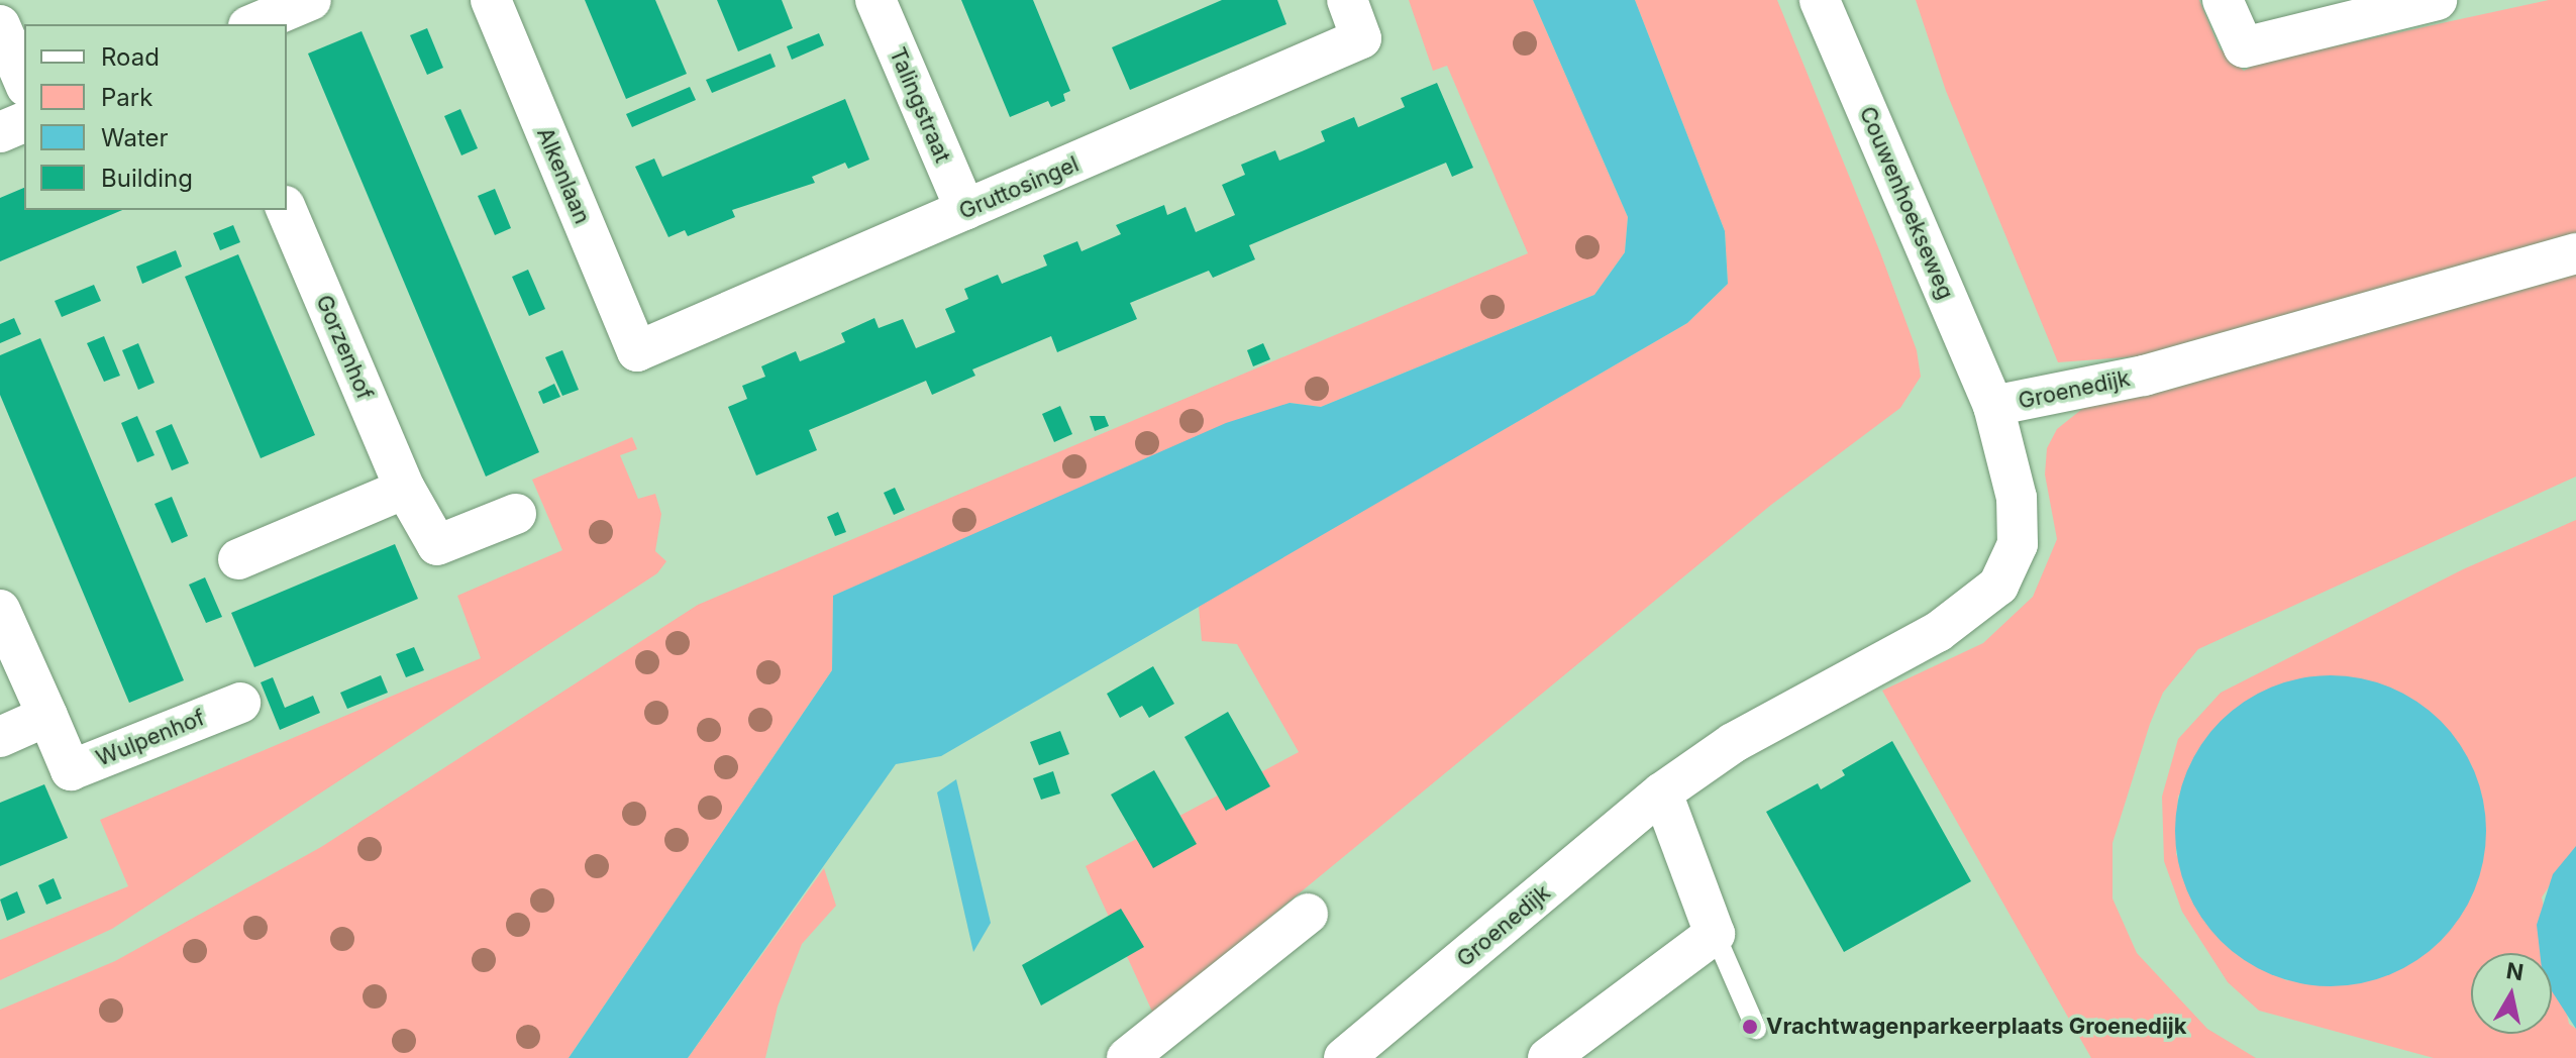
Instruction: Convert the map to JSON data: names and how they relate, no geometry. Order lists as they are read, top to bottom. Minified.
{"streets":{"street":["Talingstraat","Alkenlaan","Gruttosingel","Couwenhoekseweg","Gorzenhof","Groenedijk","Wulpenhof"]},"crossings":[["Talingstraat","Gruttosingel"],["Alkenlaan","Gruttosingel"],["Couwenhoekseweg","Groenedijk"]],"places":["Vrachtwagenparkeerplaats Groenedijk"],"legend":["Road","Park","Water","Building"],"north":"top"}
